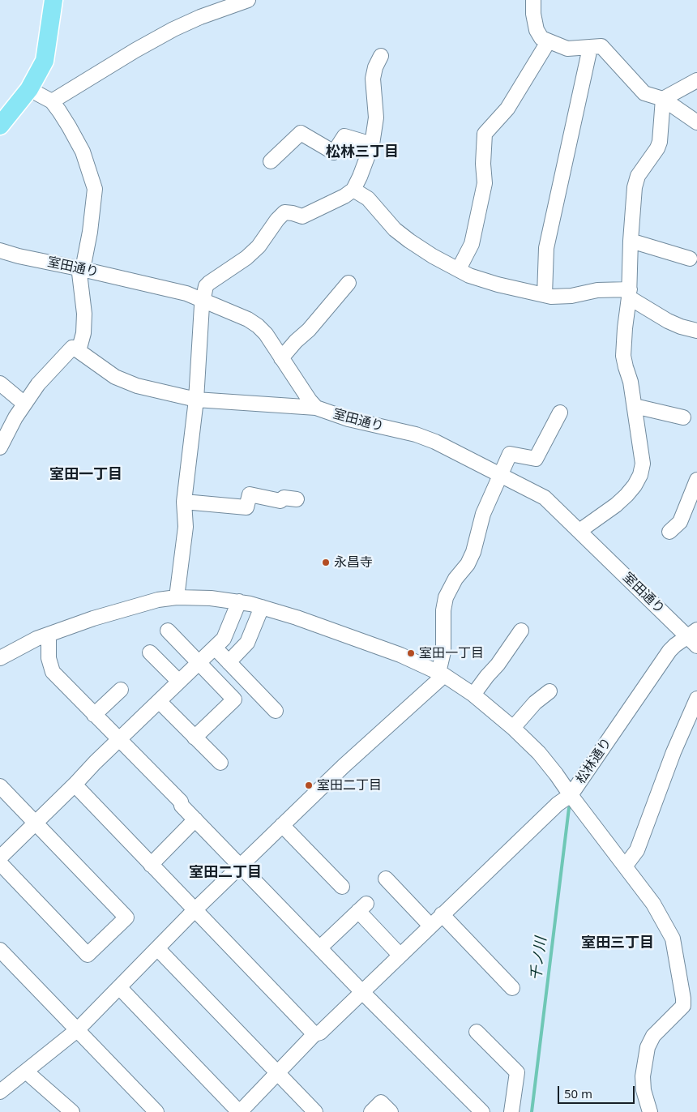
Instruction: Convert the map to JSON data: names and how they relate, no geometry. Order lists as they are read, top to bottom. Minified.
{"streets":{"street":["室田通り","松林通り"]},"crossings":[["室田通り","松林通り"]],"districts":["松林三丁目","室田一丁目","室田二丁目","室田三丁目"],"water":["千ノ川"],"places":["永昌寺","室田一丁目","室田二丁目"],"scale_bar":"50 m"}
